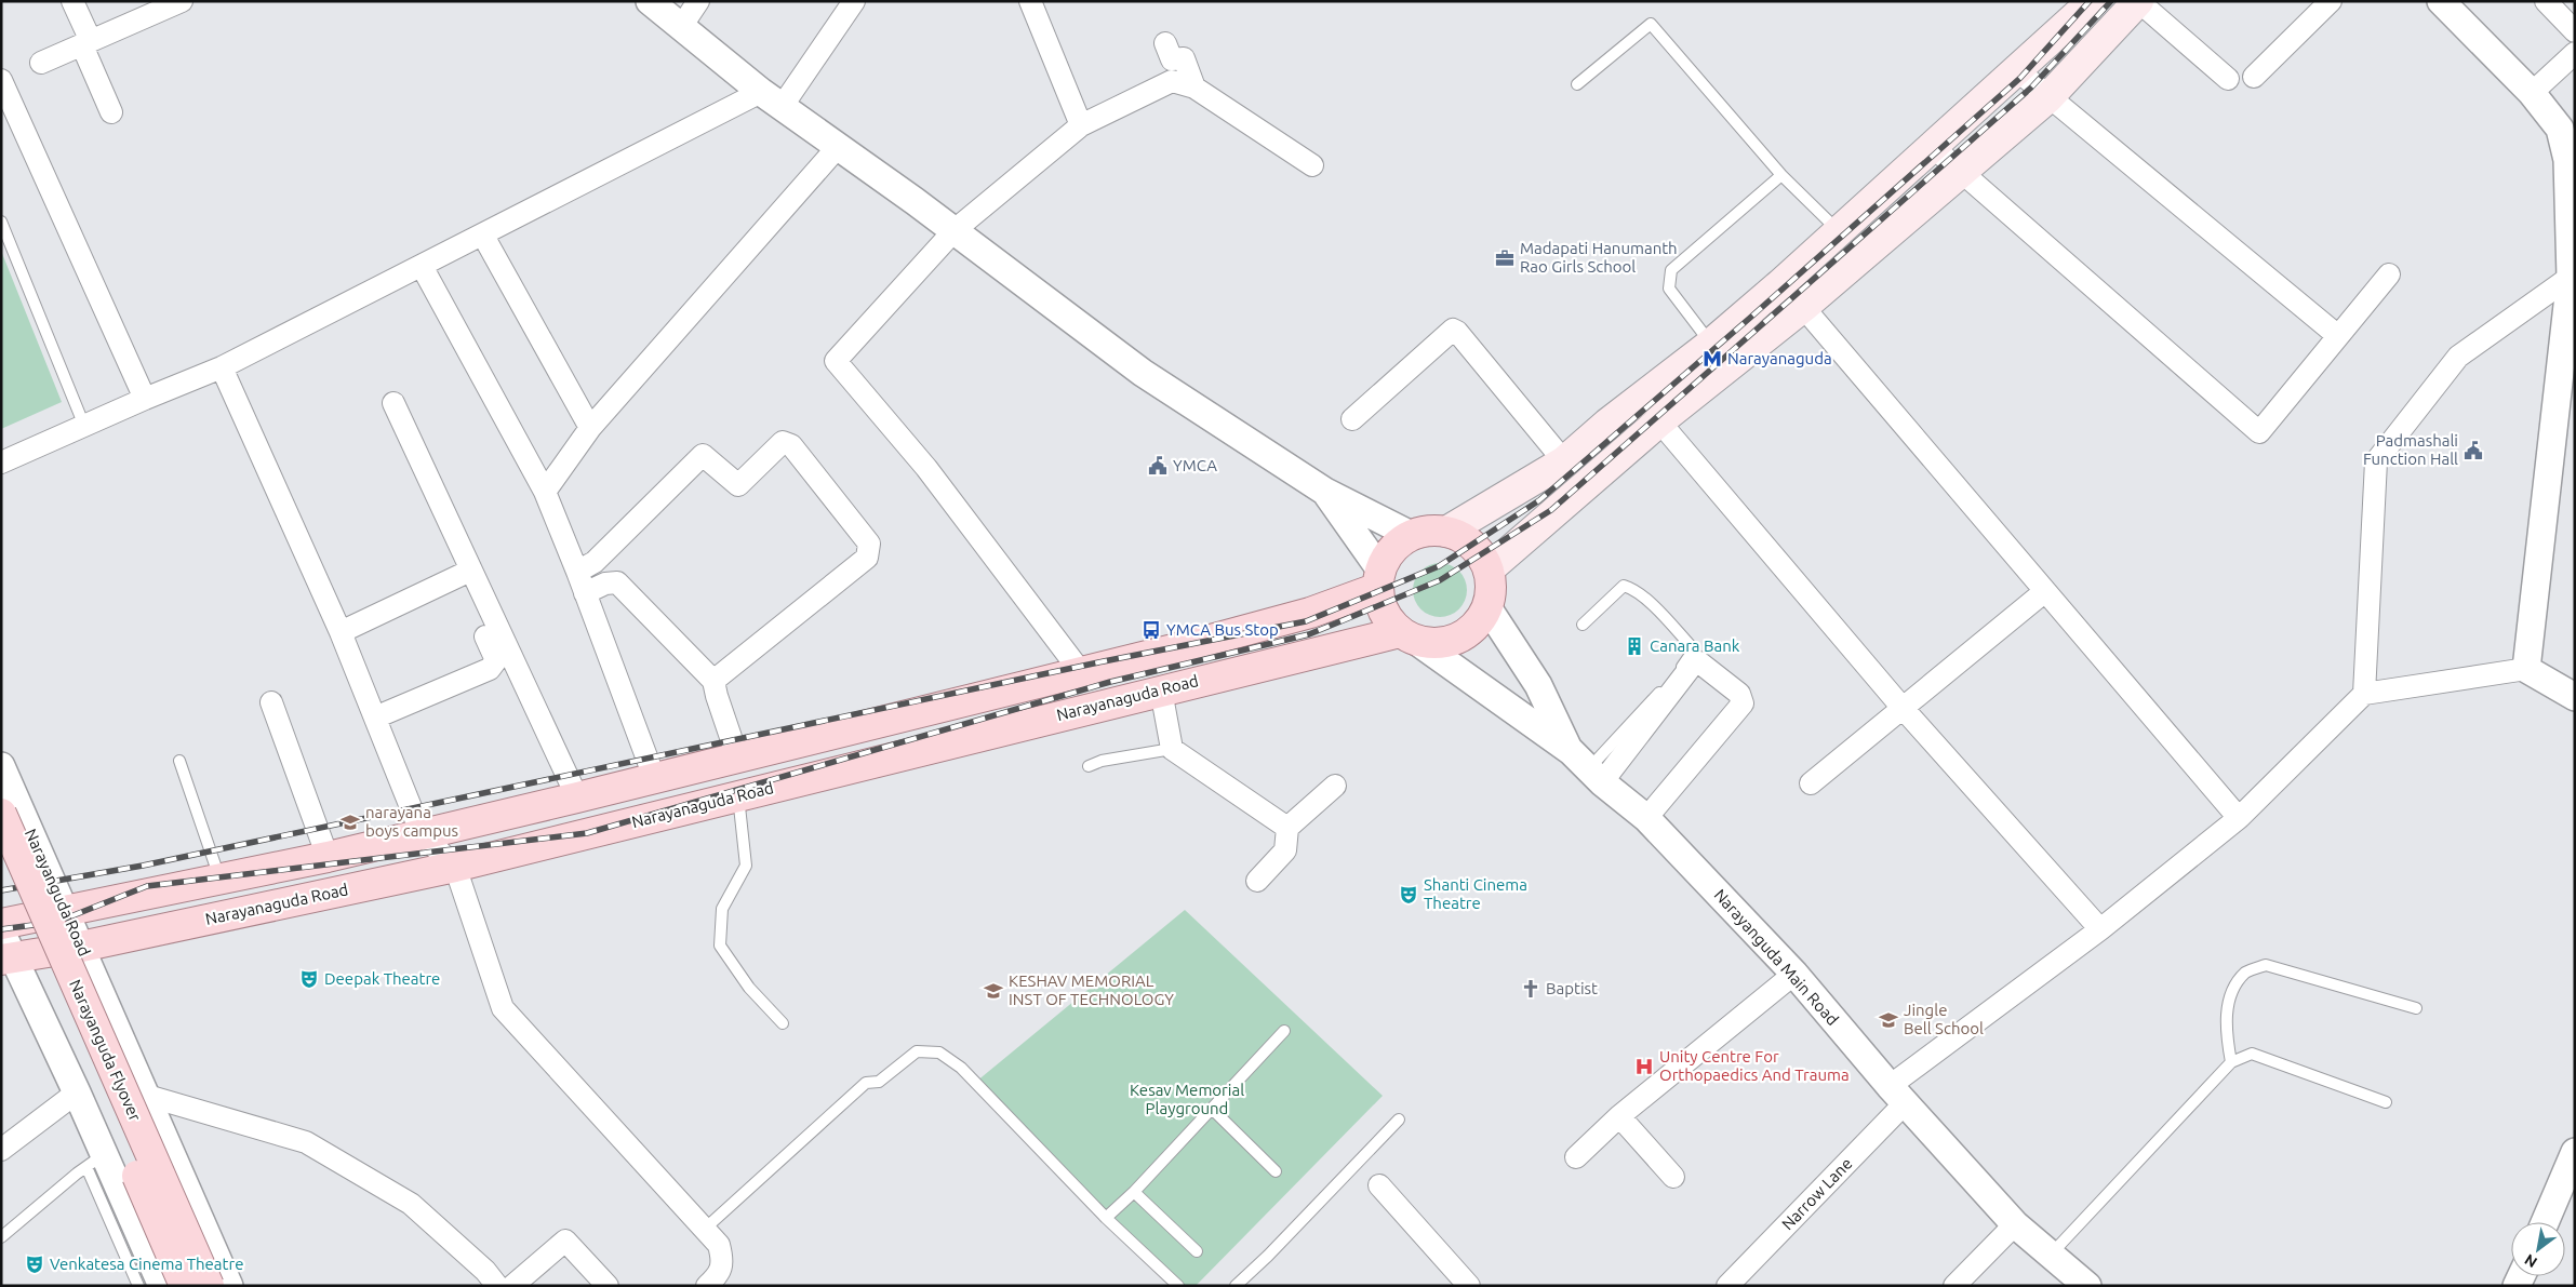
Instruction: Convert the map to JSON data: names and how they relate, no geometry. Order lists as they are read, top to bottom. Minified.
{"streets":{"main road":["Narayanaguda Road","Narayanguda Flyover"],"street":["Narayanguda Road","Narayanguda Main Road","Narrow Lane"]},"crossings":[["Narayanaguda Road","Narayanguda Road"],["Narayanaguda Road","Narayanguda Main Road"],["Narayanguda Main Road","Narrow Lane"]],"parks":["Kesav Memorial Playground"],"places":{"office":["Madapati Hanumanth Rao Girls School"],"metro station":["Narayanaguda"],"public building":["Padmashali Function Hall","YMCA"],"bus stop":["YMCA Bus Stop"],"building":["Canara Bank"],"school or university":["narayana boys campus","KESHAV MEMORIAL INST OF TECHNOLOGY","Jingle Bell School"],"theatre":["Shanti Cinema Theatre","Deepak Theatre","Venkatesa Cinema Theatre"],"church":["Baptist"],"hospital":["Unity Centre For Orthopaedics And Trauma"]},"north":"bottom left"}
